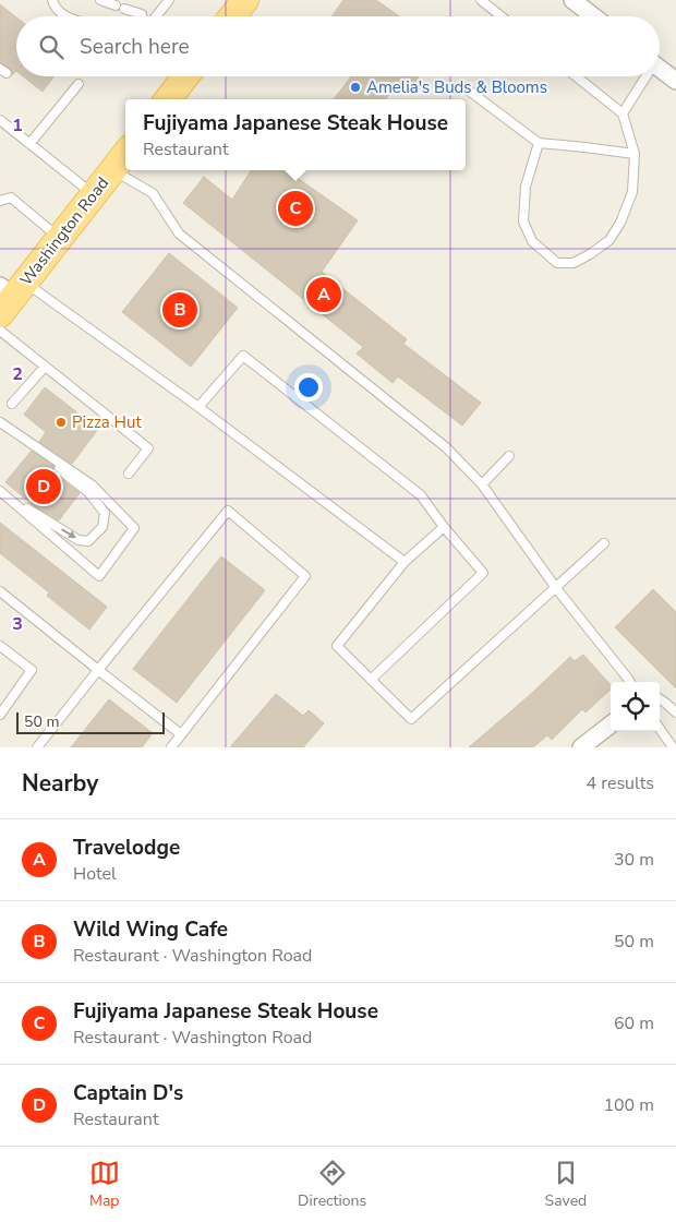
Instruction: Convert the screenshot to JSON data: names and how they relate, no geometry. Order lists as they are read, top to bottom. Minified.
{"streets":{"main road":["Washington Road"]},"places":["Amelia's Buds & Blooms","Pizza Hut"],"scale_bar":"50 m","page":{"search":"Search here","popup":["Fujiyama Japanese Steak House","Restaurant"],"pins":["C","A","B","D"],"scale":"50 m","heading":["Nearby","4 results"],"list":[{"mark":"A","name":"Travelodge","note":"Hotel","value":"30 m"},{"mark":"B","name":"Wild Wing Cafe","note":"Restaurant · Washington Road","value":"50 m"},{"mark":"C","name":"Fujiyama Japanese Steak House","note":"Restaurant · Washington Road","value":"60 m"},{"mark":"D","name":"Captain D's","note":"Restaurant","value":"100 m"}],"nav":["Map","Directions","Saved"]},"grid":{"rows":["1","2","3"]}}
